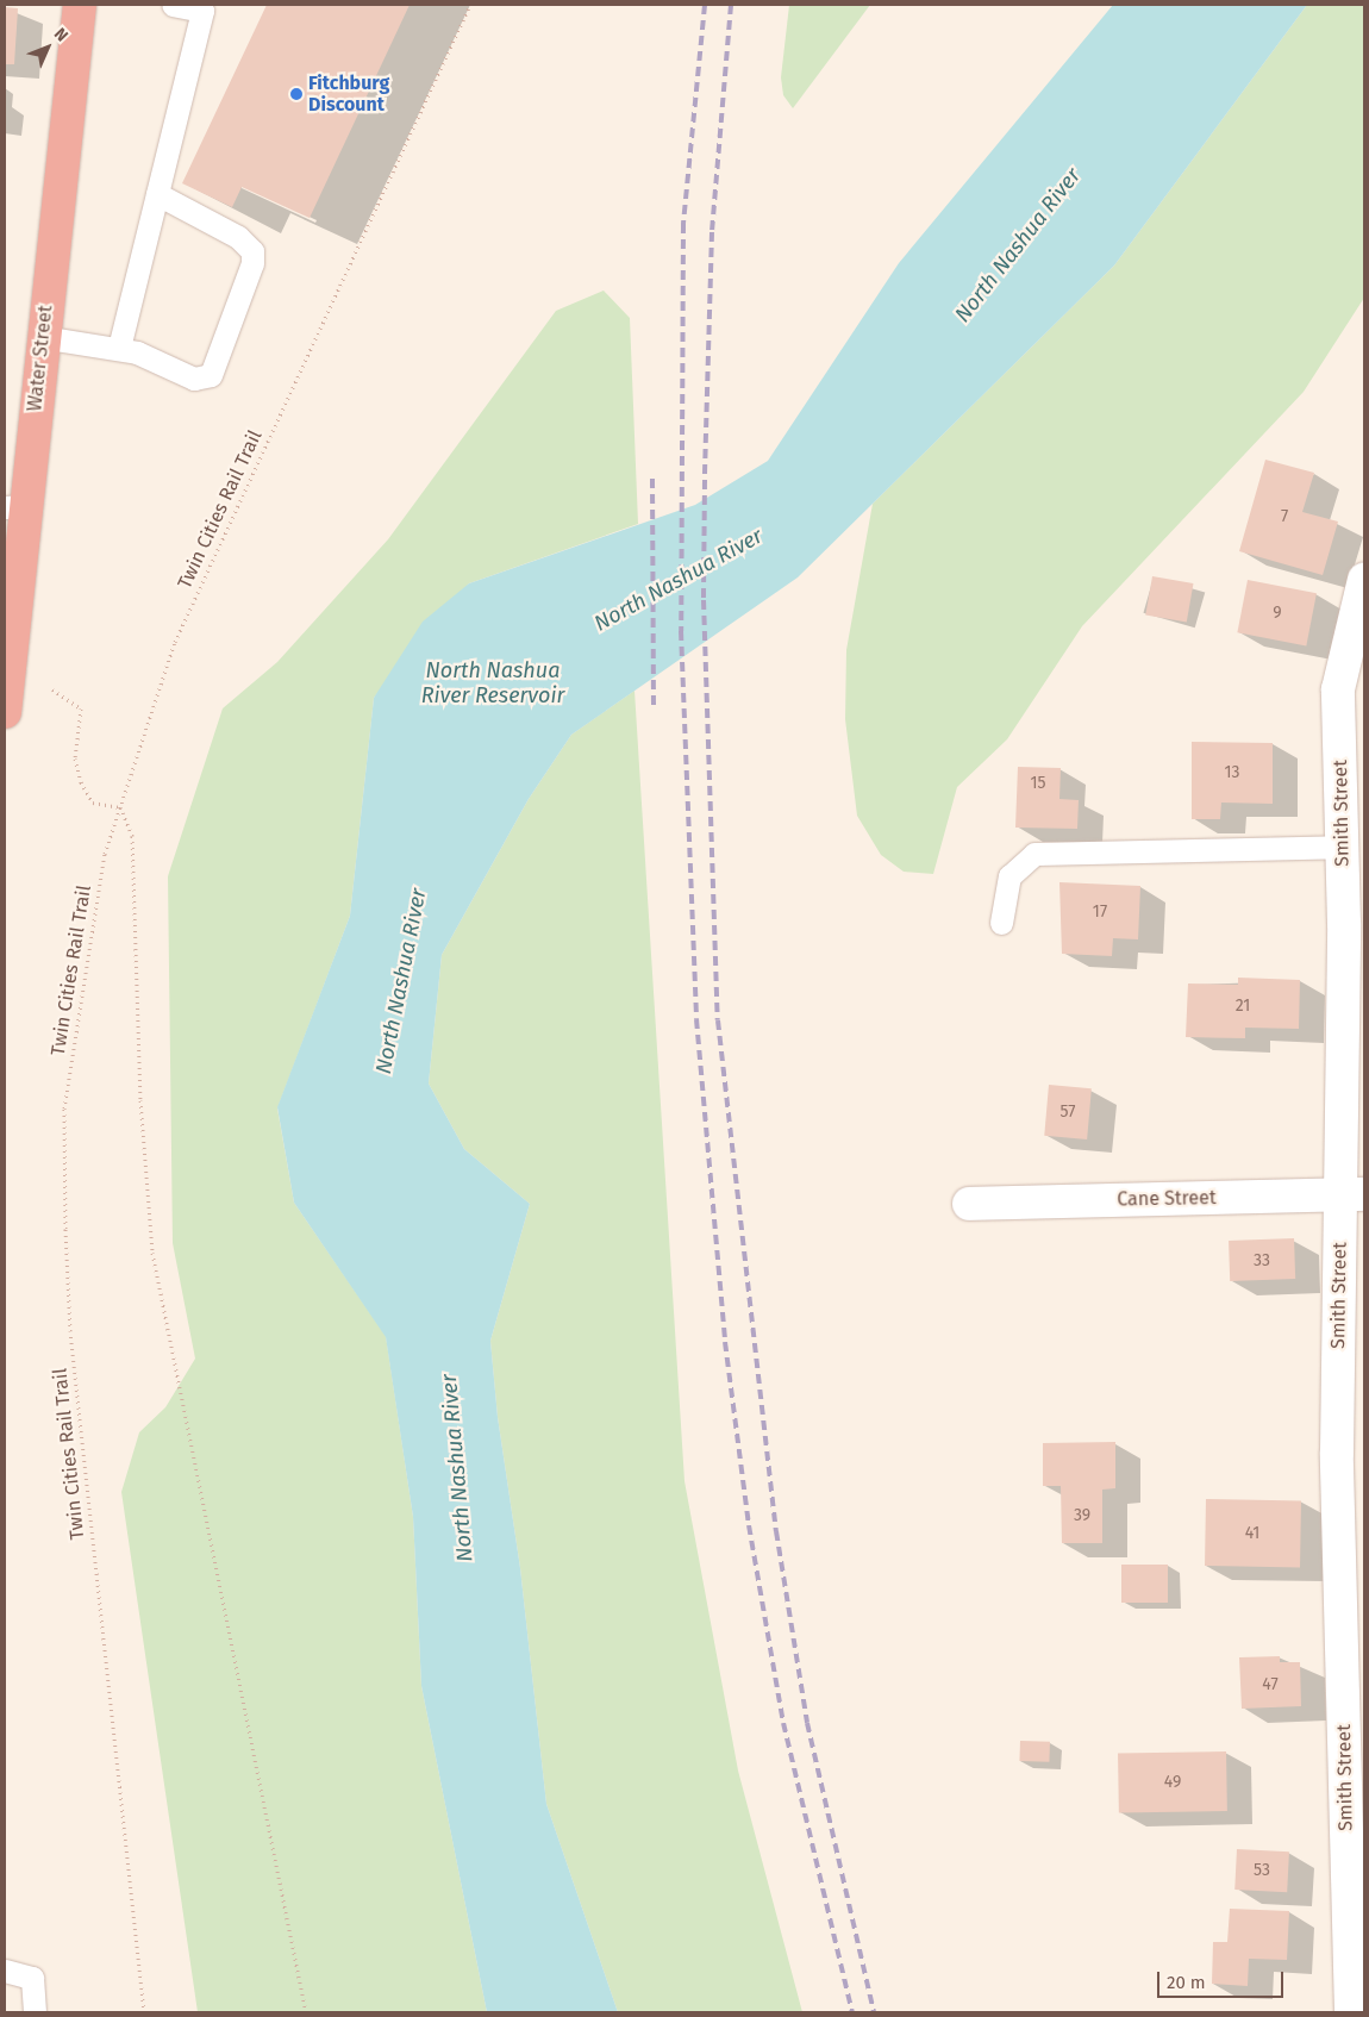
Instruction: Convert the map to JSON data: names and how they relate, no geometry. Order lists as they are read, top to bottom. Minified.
{"streets":{"highway":["Water Street"],"street":["Smith Street","Cane Street"],"path":["Twin Cities Rail Trail"]},"crossings":[["Smith Street","Cane Street"]],"water":["North Nashua River","North Nashua River Reservoir"],"places":["Fitchburg Discount"],"house_numbers":["7","9","13","15","17","21","57","33","39","41","47","49","53"],"scale_bar":"20 m","north":"top right"}
